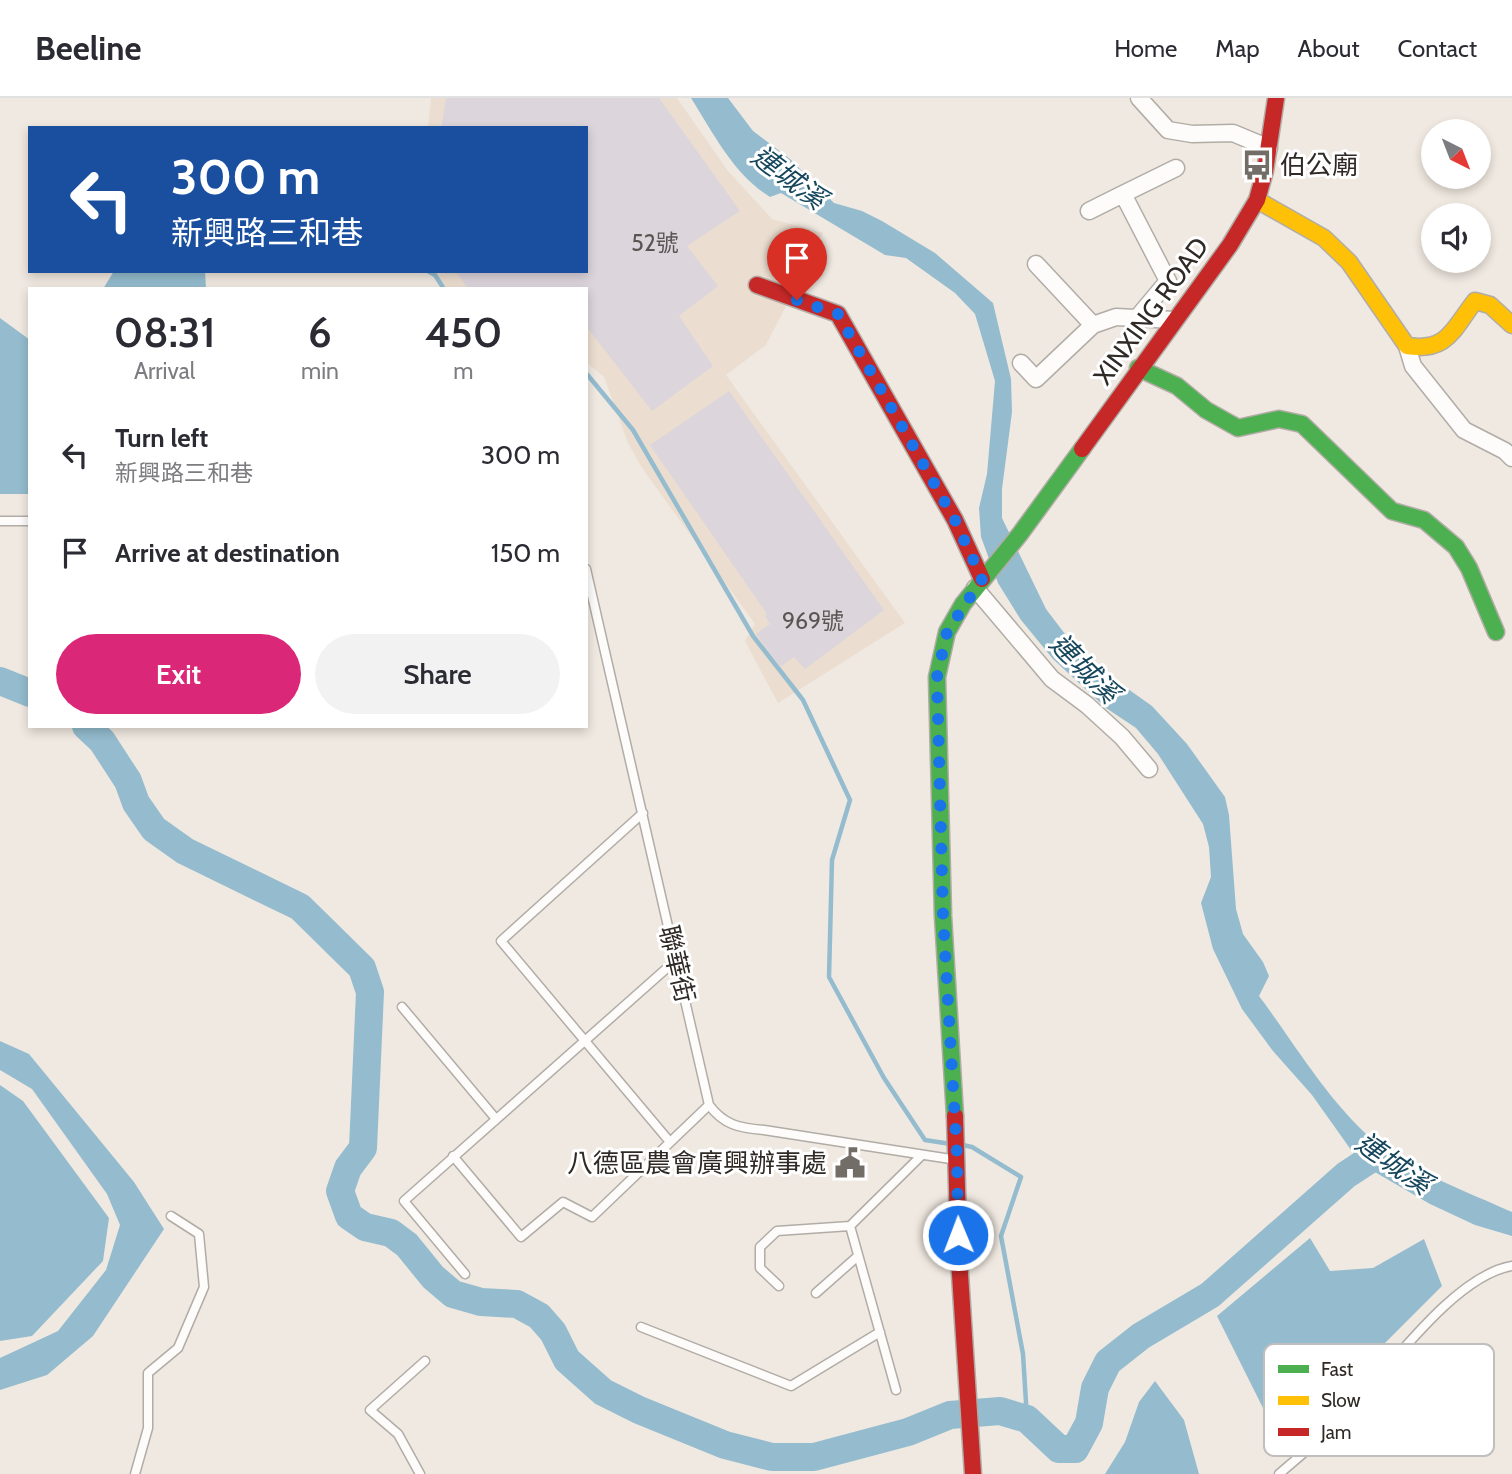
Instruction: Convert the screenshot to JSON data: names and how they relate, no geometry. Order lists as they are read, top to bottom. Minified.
{"streets":{"street":["XINXING ROAD"],"lane":["聯華街"]},"water":["連城溪"],"places":{"bus stop":["伯公廟"],"public building":["八德區農會廣興辦事處"]},"house_numbers":["52號","969號"],"legend":["Fast","Slow","Jam"],"north":"bottom right","page":{"header":"Beeline","nav":["Home","Map","About","Contact"],"turn":["300 m","新興路三和巷"],"eta":["08:31","Arrival","6","min","450","m"],"list":[{"name":"Turn left","note":"新興路三和巷","value":"300 m"},{"name":"Arrive at destination","value":"150 m"}],"buttons":["Exit","Share"]}}
